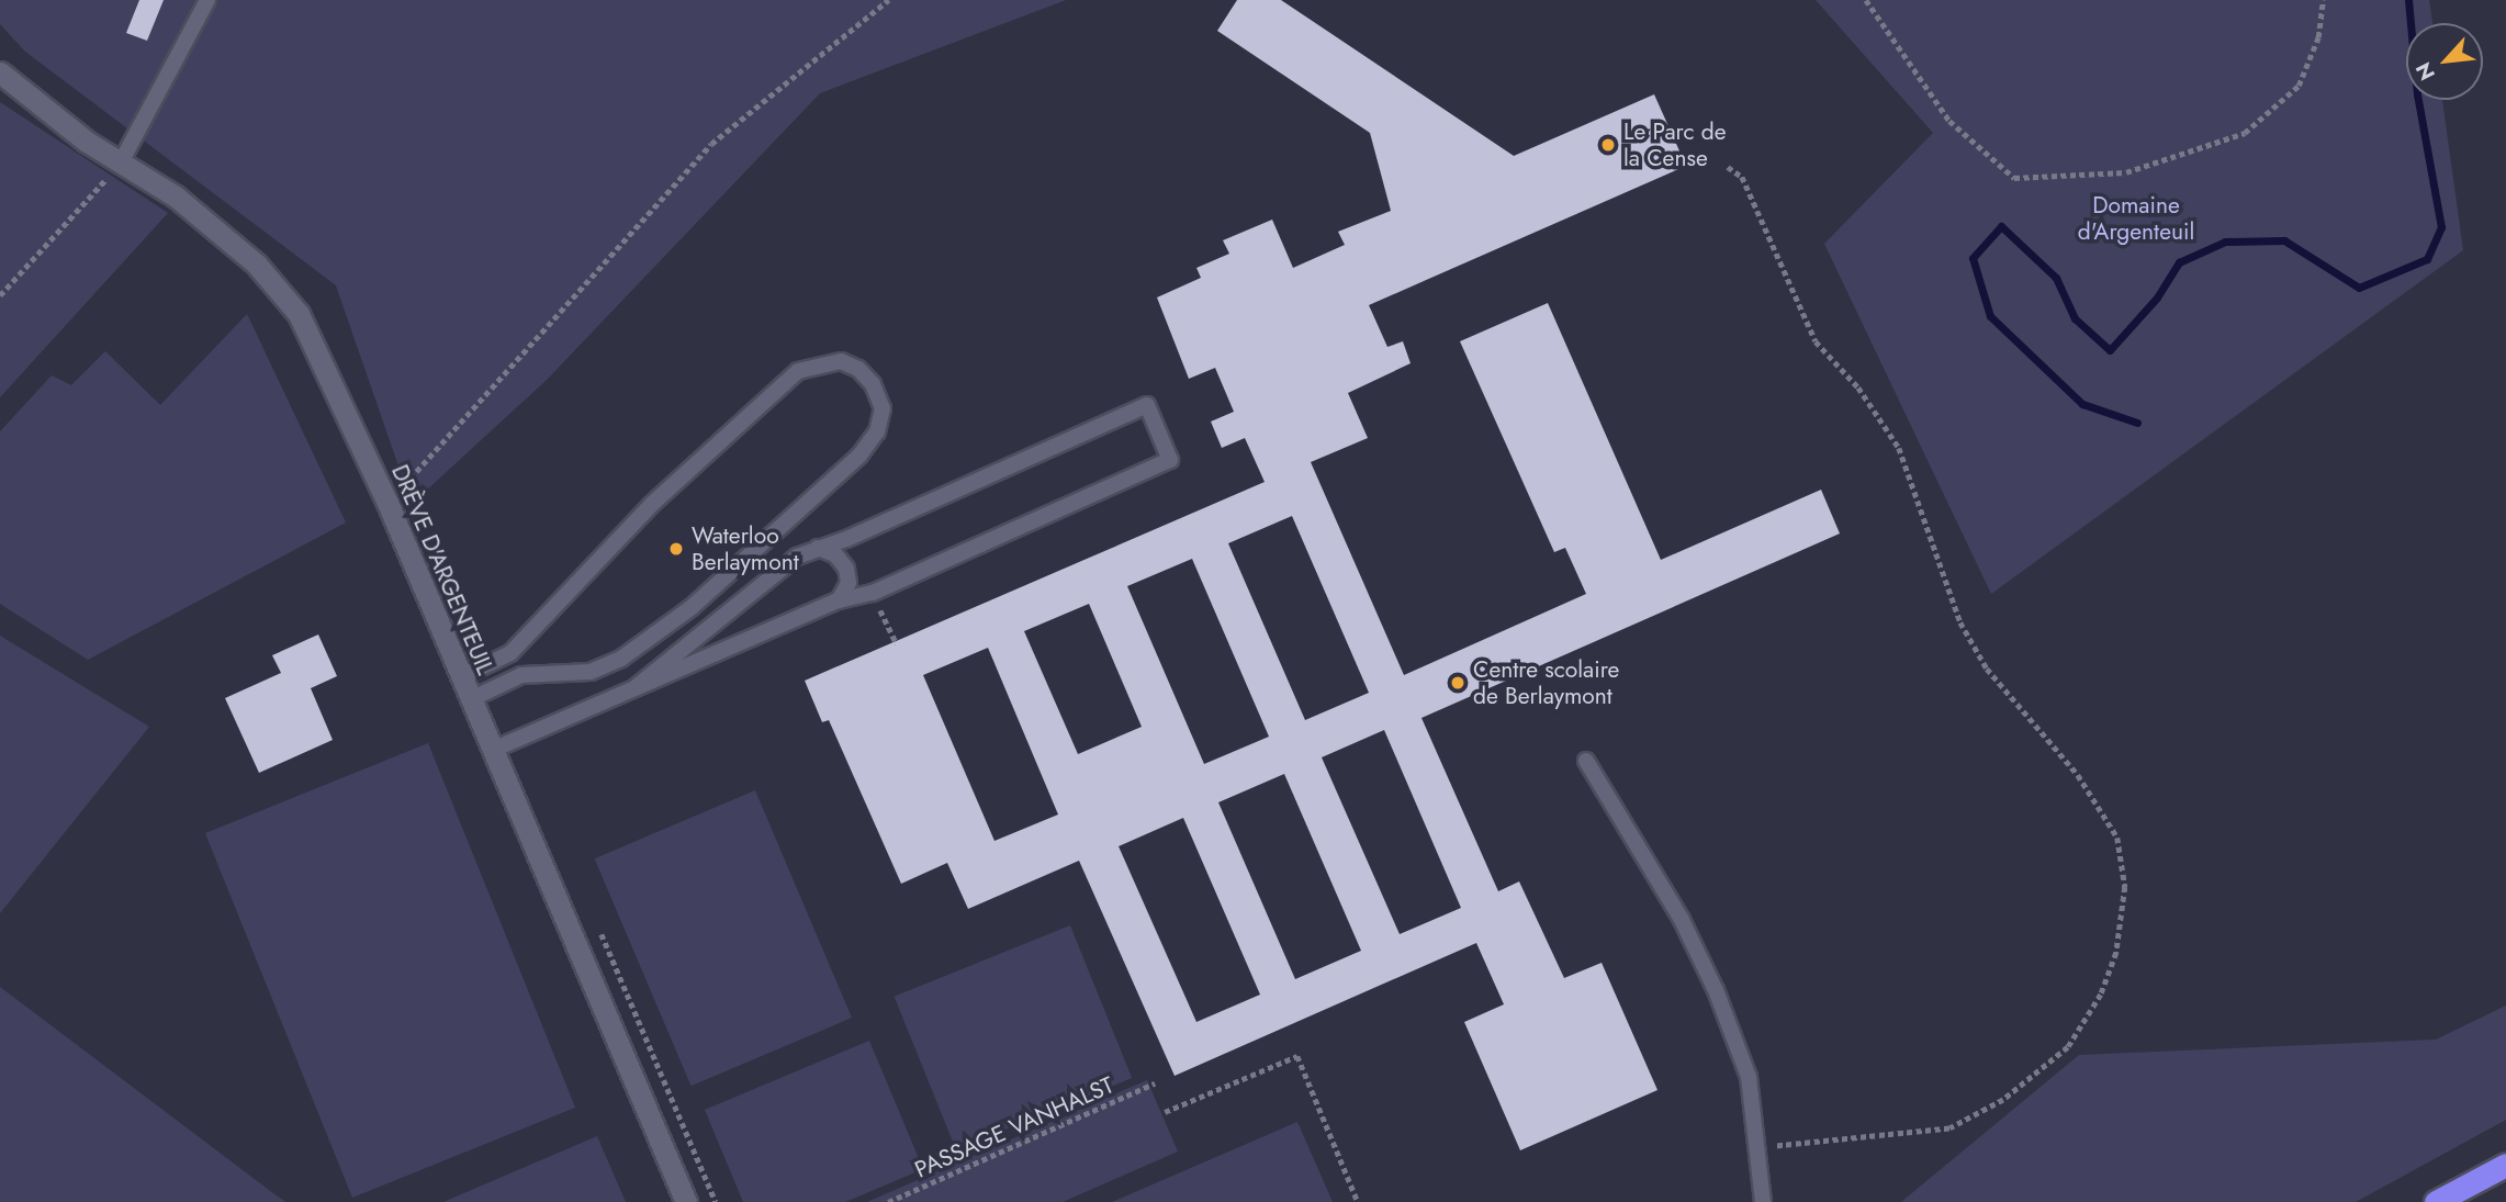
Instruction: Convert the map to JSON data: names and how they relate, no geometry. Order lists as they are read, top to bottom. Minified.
{"streets":{"street":["DRÈVE D'ARGENTEUIL"],"path":["PASSAGE VANHALST"]},"parks":["Domaine d'Argenteuil"],"places":["Le Parc de la Cense","Waterloo Berlaymont","Centre scolaire de Berlaymont"],"north":"bottom left"}
